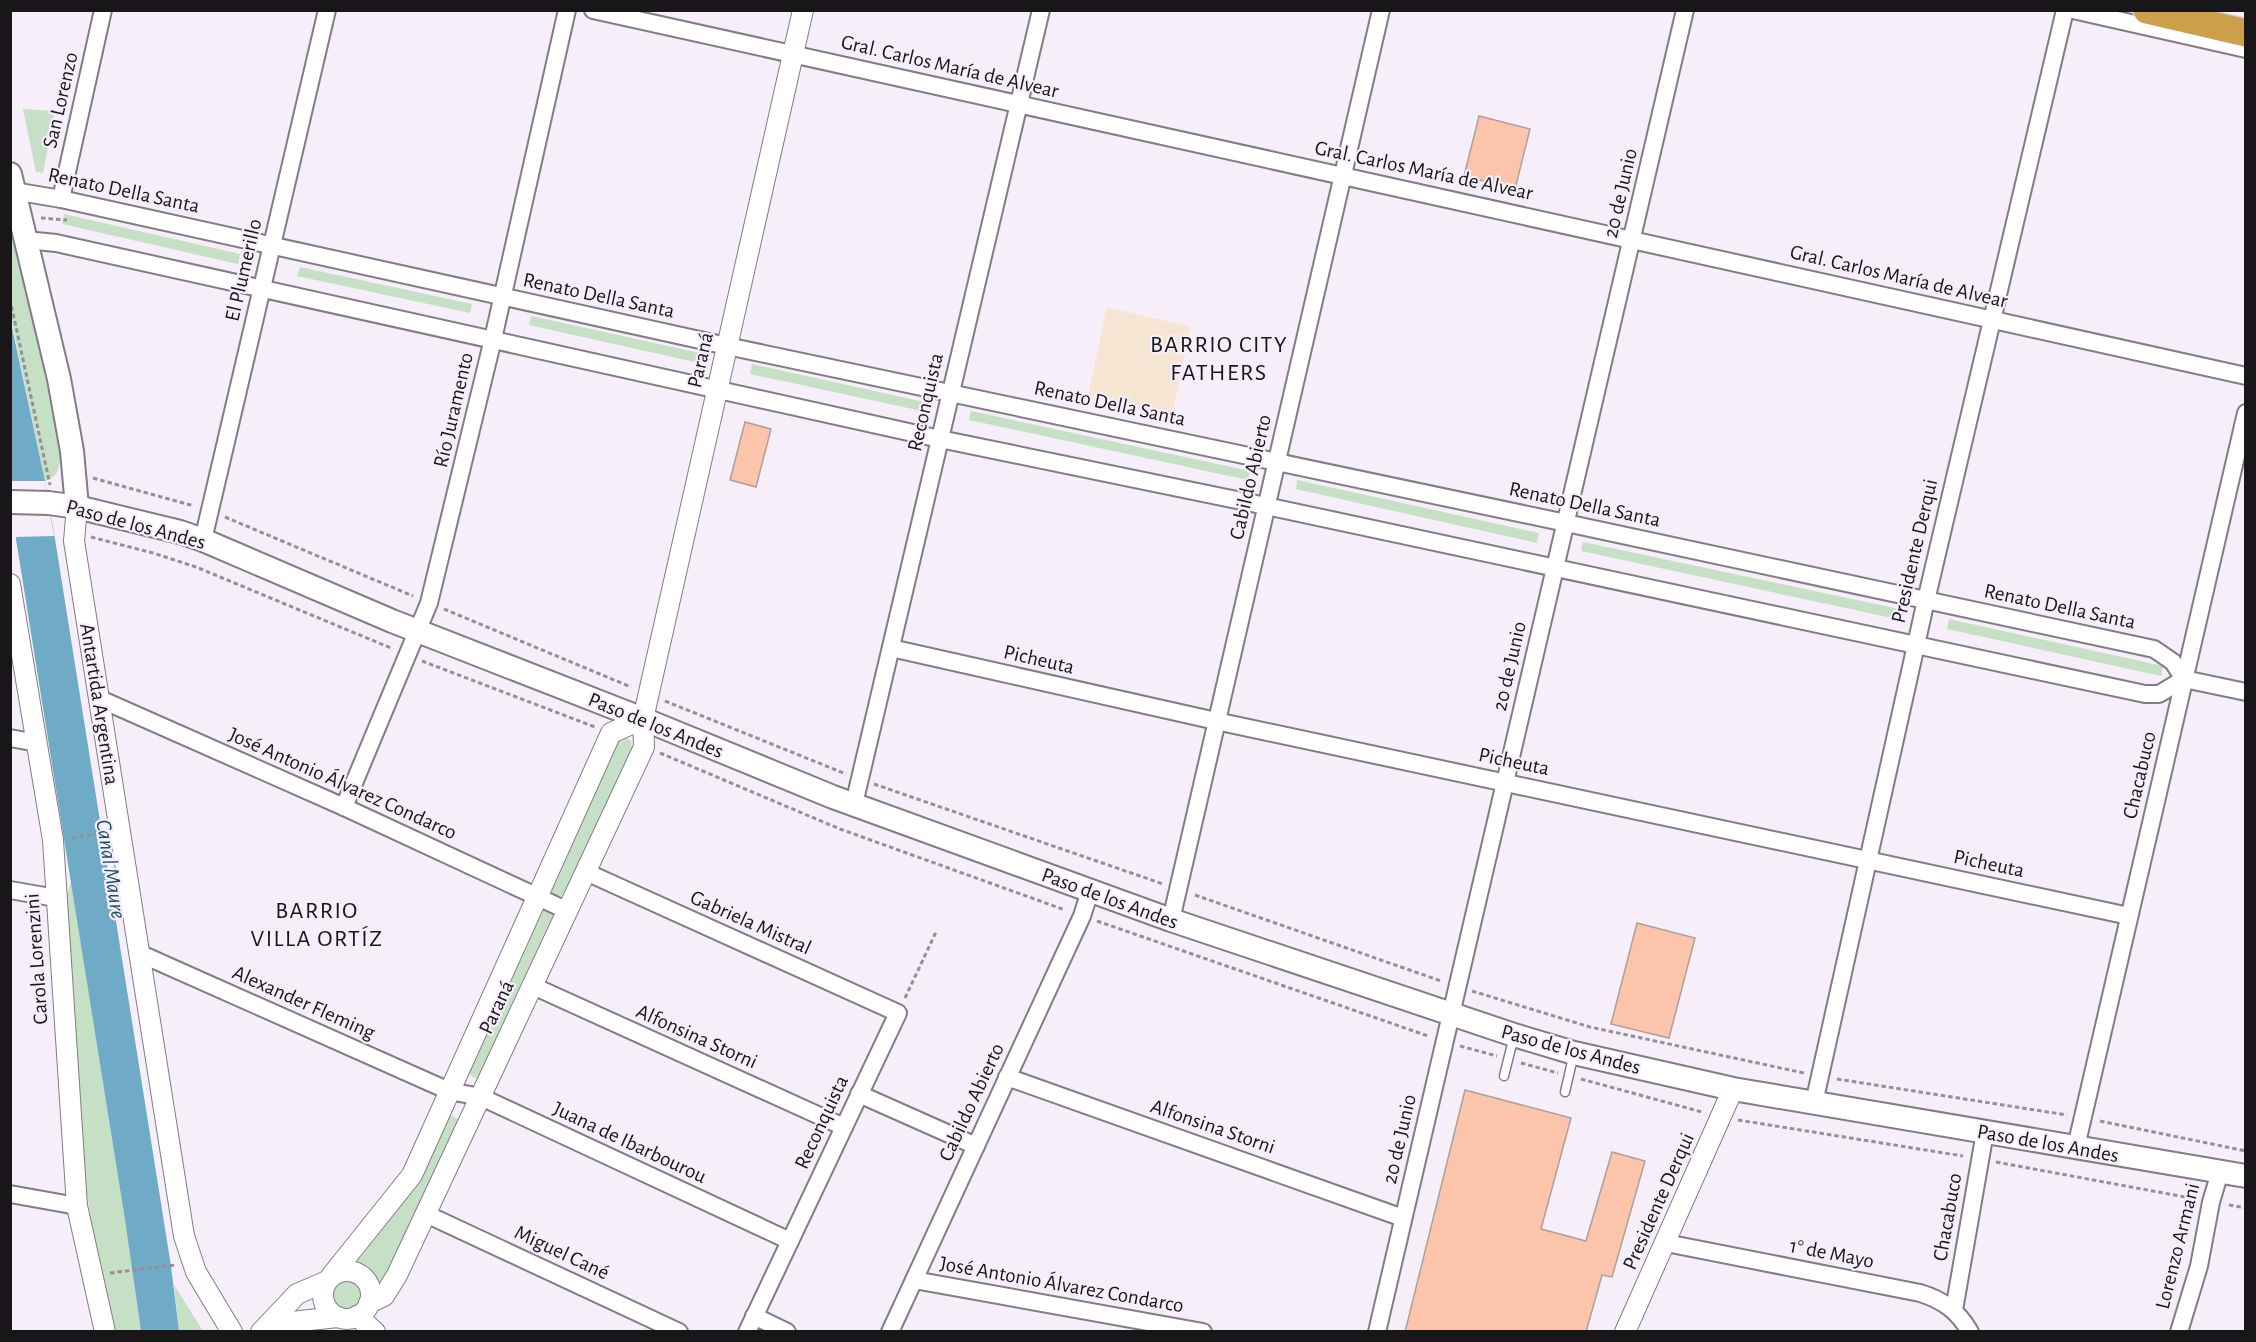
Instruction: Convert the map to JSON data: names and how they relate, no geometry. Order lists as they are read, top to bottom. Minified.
{"streets":{"main road":["Paso de los Andes","Antartida Argentina"],"street":["Gral. Carlos María de Alvear","San Lorenzo","Renato Della Santa","20 de Junio","El Plumerillo","Paraná","Reconquista","Río Juramento","Cabildo Abierto","Presidente Derqui","Picheuta","Chacabuco","José Antonio Álvarez Condarco","Gabriela Mistral","Carola Lorenzini","Alexander Fleming","Alfonsina Storni","Juana de Ibarbourou","Lorenzo Armani","Miguel Cané","1° de Mayo"]},"crossings":[["Gral. Carlos María de Alvear","20 de Junio"],["Gral. Carlos María de Alvear","Paraná"],["Gral. Carlos María de Alvear","Reconquista"],["Gral. Carlos María de Alvear","Cabildo Abierto"],["Gral. Carlos María de Alvear","Presidente Derqui"],["San Lorenzo","Renato Della Santa"],["Renato Della Santa","20 de Junio"],["Renato Della Santa","El Plumerillo"],["Renato Della Santa","Paraná"],["Renato Della Santa","Reconquista"],["Renato Della Santa","Río Juramento"],["Renato Della Santa","Cabildo Abierto"],["Renato Della Santa","Presidente Derqui"],["Renato Della Santa","Antartida Argentina"],["Renato Della Santa","Chacabuco"],["20 de Junio","Paso de los Andes"],["20 de Junio","Picheuta"],["20 de Junio","Alfonsina Storni"],["El Plumerillo","Paso de los Andes"],["Paraná","Paso de los Andes"],["Paraná","José Antonio Álvarez Condarco"],["Paraná","Gabriela Mistral"],["Paraná","Alexander Fleming"],["Paraná","Alfonsina Storni"],["Paraná","Juana de Ibarbourou"],["Paraná","Miguel Cané"],["Reconquista","Paso de los Andes"],["Reconquista","Picheuta"],["Reconquista","Gabriela Mistral"],["Reconquista","Alfonsina Storni"],["Reconquista","Juana de Ibarbourou"],["Río Juramento","Paso de los Andes"],["Río Juramento","José Antonio Álvarez Condarco"],["Cabildo Abierto","Paso de los Andes"],["Cabildo Abierto","Picheuta"],["Cabildo Abierto","José Antonio Álvarez Condarco"],["Cabildo Abierto","Alfonsina Storni"],["Paso de los Andes","Presidente Derqui"],["Paso de los Andes","Antartida Argentina"],["Paso de los Andes","Chacabuco"],["Paso de los Andes","Lorenzo Armani"],["Presidente Derqui","Picheuta"],["Presidente Derqui","1° de Mayo"],["Picheuta","Chacabuco"],["Antartida Argentina","José Antonio Álvarez Condarco"],["Antartida Argentina","Alexander Fleming"],["Chacabuco","1° de Mayo"],["Alexander Fleming","Juana de Ibarbourou"]],"districts":["BARRIO CITY FATHERS","BARRIO VILLA ORTÍZ"],"water":["Canal Maure"]}
